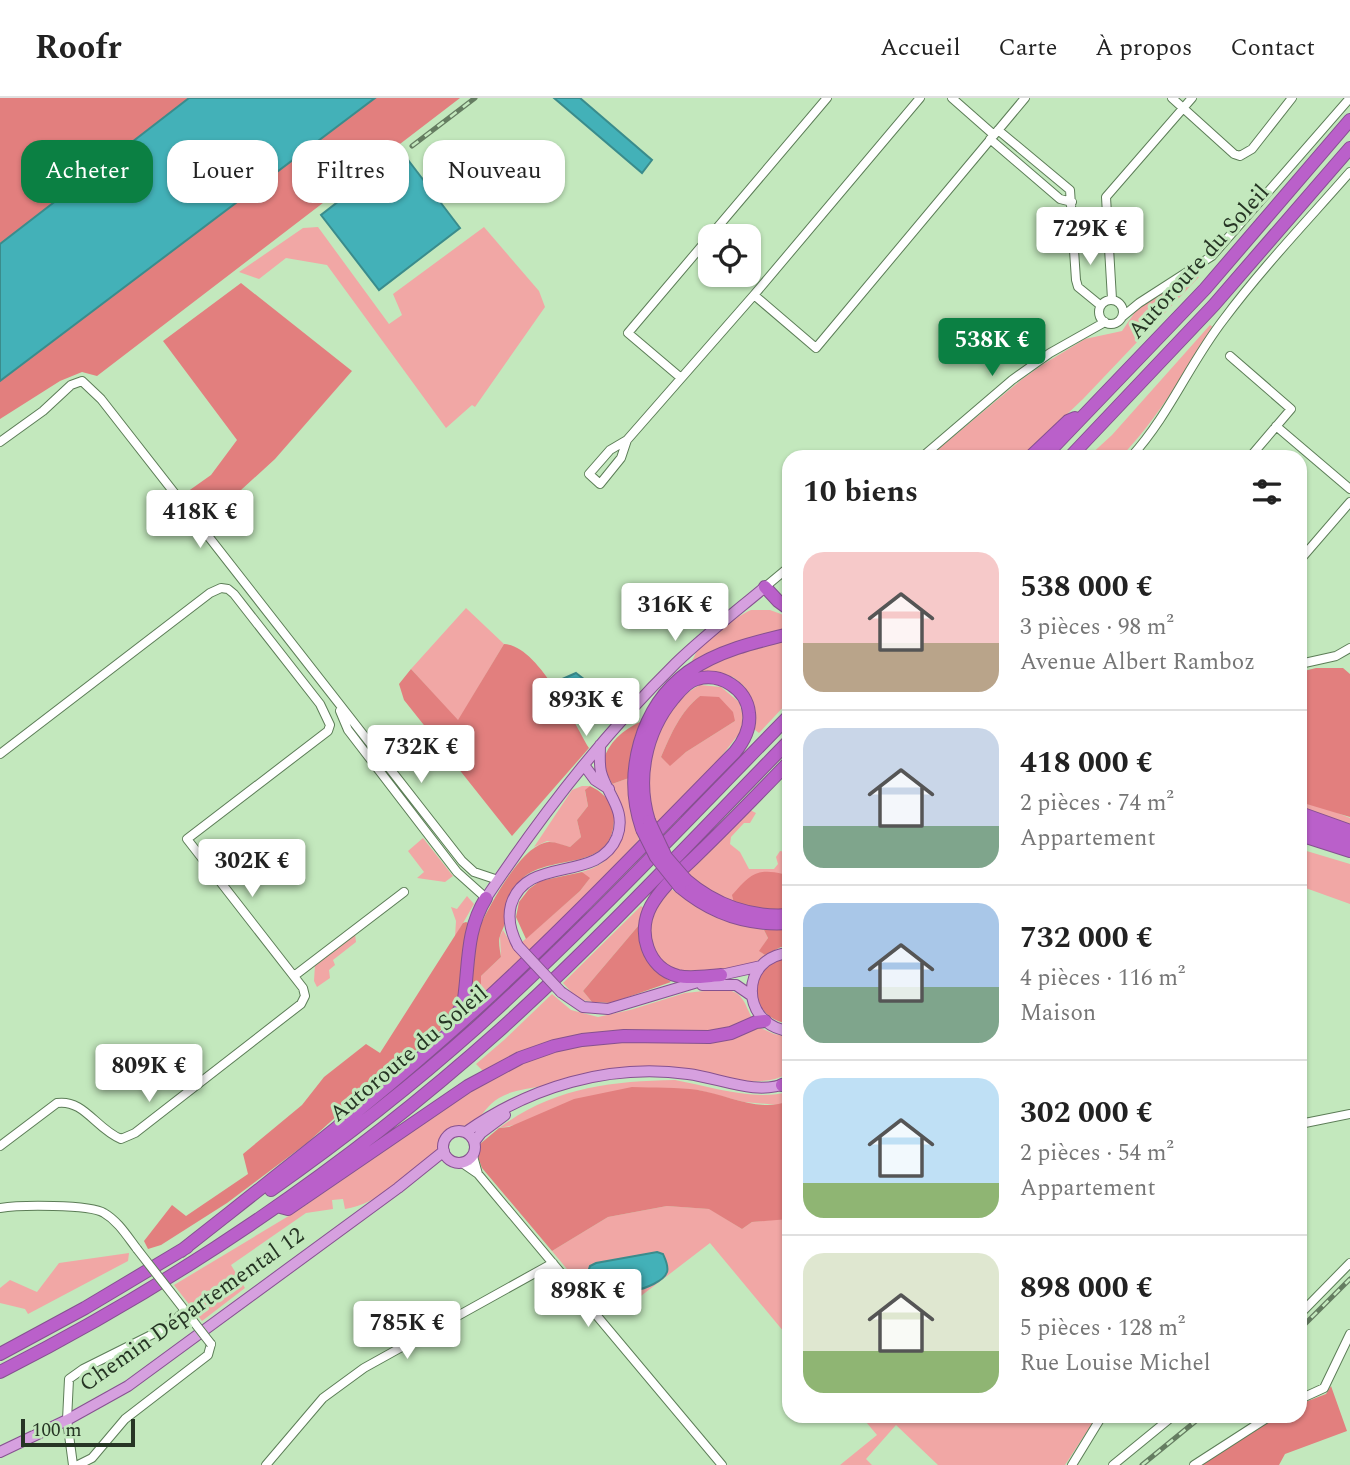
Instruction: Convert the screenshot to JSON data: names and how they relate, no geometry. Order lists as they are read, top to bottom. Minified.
{"streets":{"highway":["Autoroute du Soleil"],"main road":["Chemin Départemental 12"]},"scale_bar":"100 m","page":{"header":"Roofr","nav":["Accueil","Carte","À propos","Contact"],"chip":["Acheter","Louer","Filtres","Nouveau"],"price":["729K €","538K €","418K €","316K €","893K €","732K €","302K €","809K €","898K €","785K €"],"heading":"10 biens","list":[{"name":"538 000 €","note":"3 pièces · 98 m² · Avenue Albert Ramboz"},{"name":"418 000 €","note":"2 pièces · 74 m² · Appartement"},{"name":"732 000 €","note":"4 pièces · 116 m² · Maison"},{"name":"302 000 €","note":"2 pièces · 54 m² · Appartement"},{"name":"898 000 €","note":"5 pièces · 128 m² · Rue Louise Michel"}],"scale":"100 m"}}
